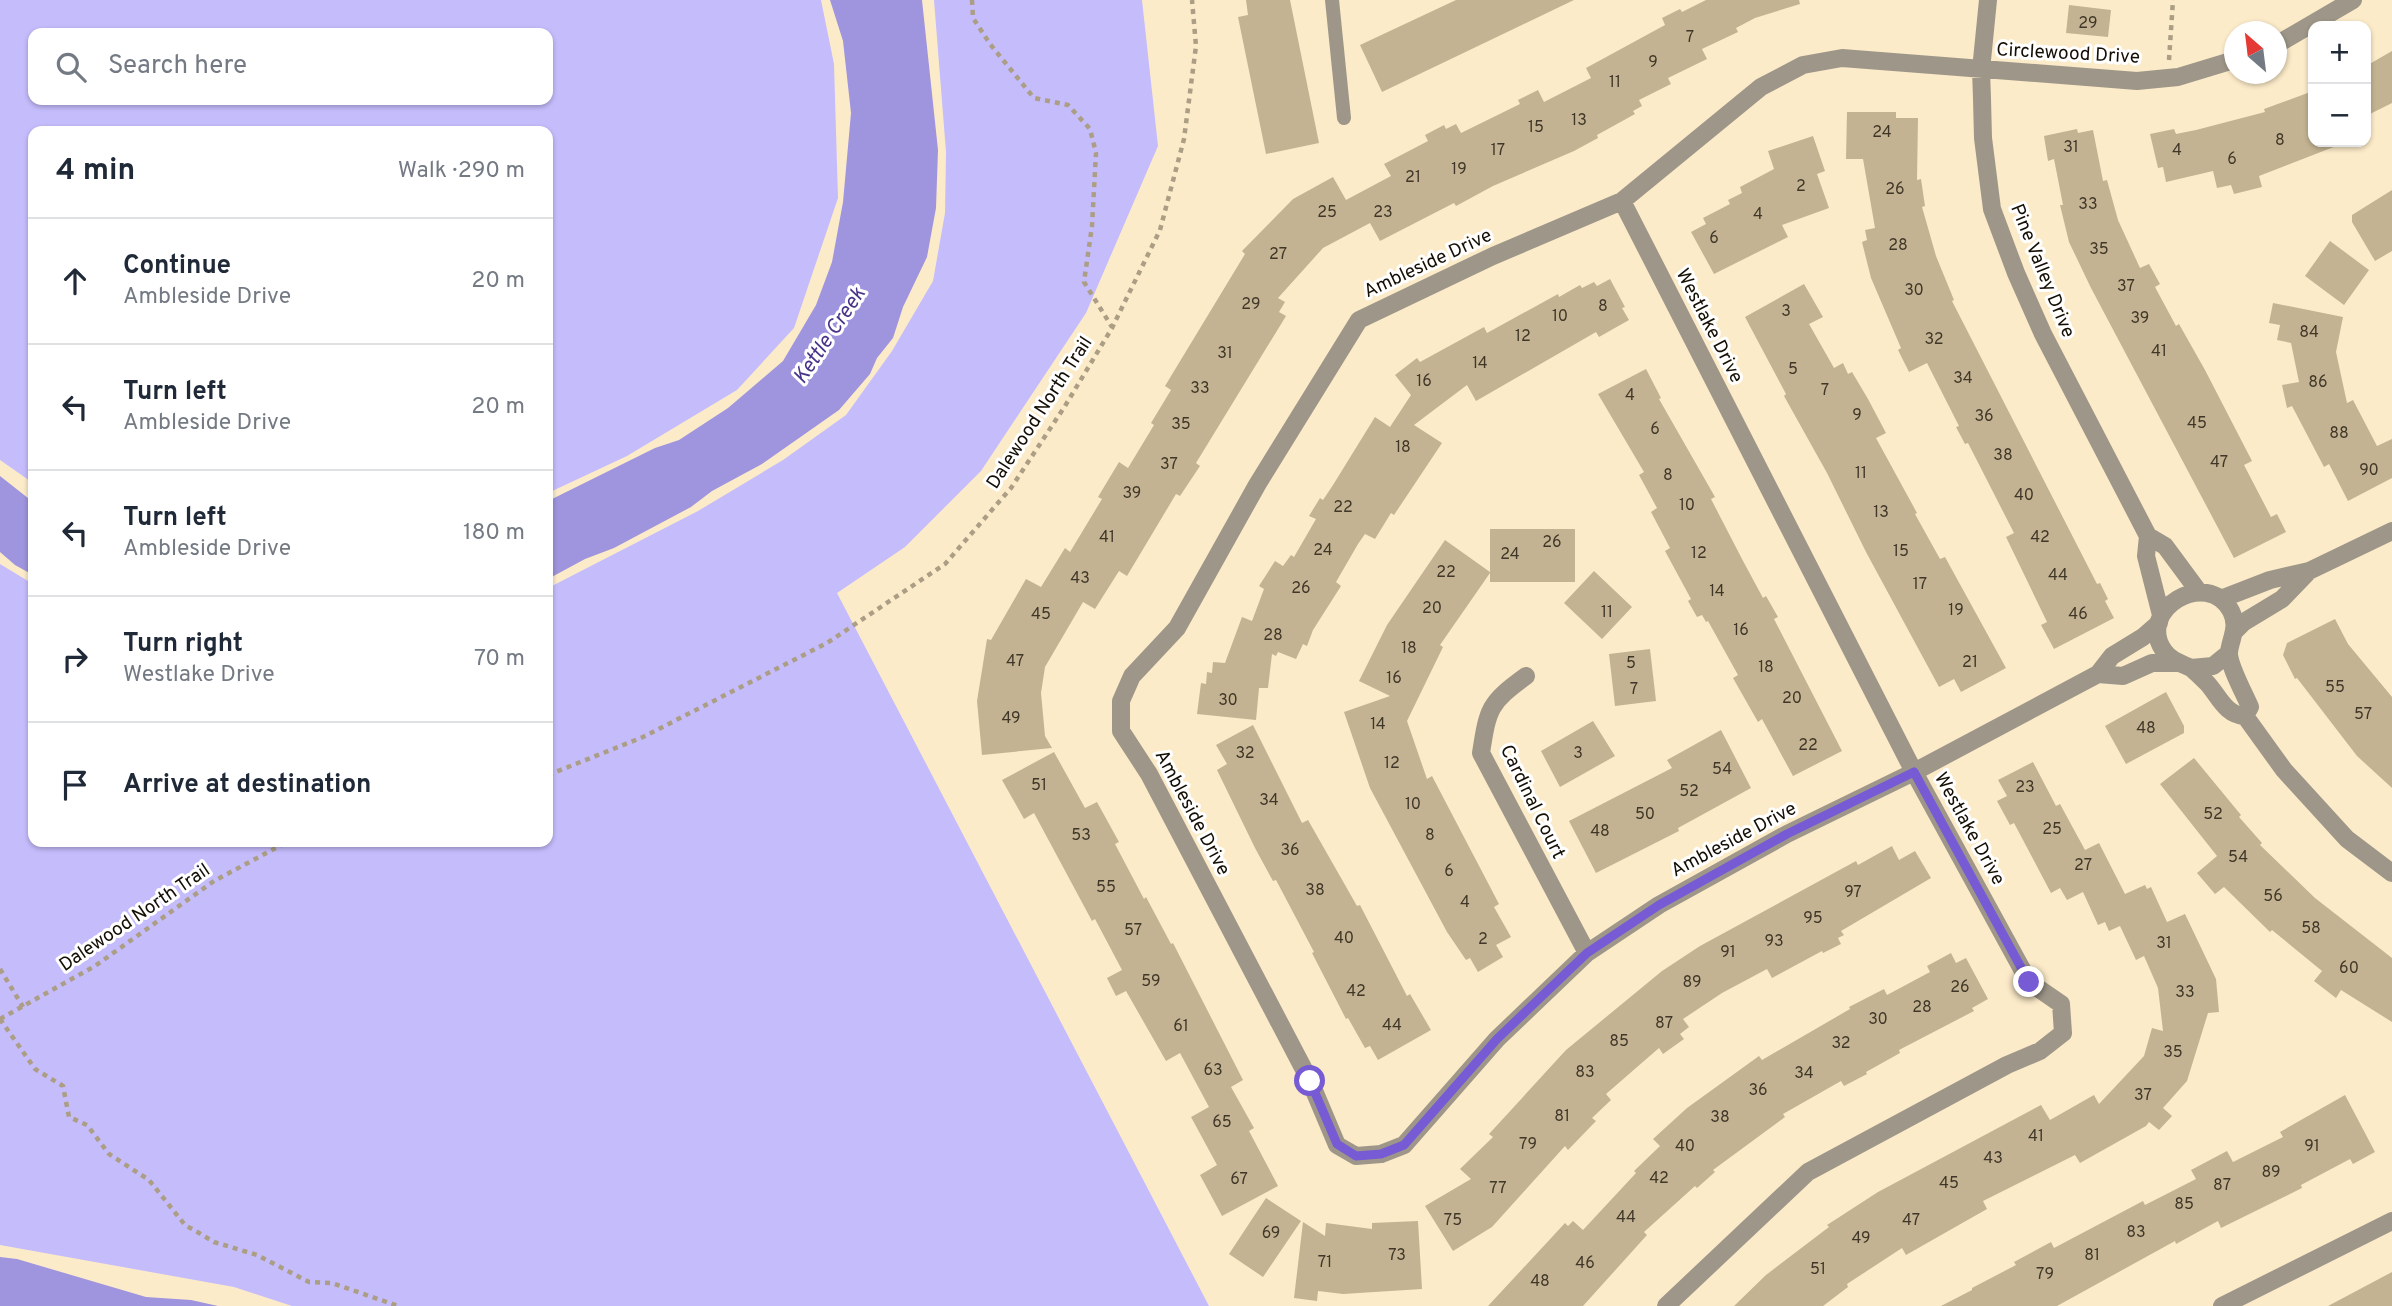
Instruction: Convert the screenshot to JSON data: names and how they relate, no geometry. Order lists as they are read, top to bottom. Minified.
{"streets":{"street":["Circlewood Drive","Ambleside Drive","Pine Valley Drive","Westlake Drive","Cardinal Court"],"path":["Dalewood North Trail"]},"crossings":[["Circlewood Drive","Ambleside Drive"],["Circlewood Drive","Pine Valley Drive"],["Ambleside Drive","Pine Valley Drive"],["Ambleside Drive","Westlake Drive"],["Ambleside Drive","Cardinal Court"]],"water":["Kettle Creek"],"house_numbers":["29","7","9","11","13","15","24","8","31","17","4","6","19","21","2","26","33","25","23","4","6","28","35","27","37","30","29","8","3","10","39","84","12","32","41","31","14","5","34","16","86","33","7","4","9","36","45","35","6","88","18","38","47","37","90","11","8","39","40","10","22","13","41","42","26","24","15","12","24","22","44","43","17","26","14","20","19","11","45","46","16","28","18","47","21","5","18","16","55","7","20","30","57","49","14","48","22","32","3","12","54","51","23","52","34","10","50","52","25","48","53","8","36","54","27","6","55","38","97","56","4","95","58","57","40","2","93","31","91","60","59","89","26","42","33","28","30","87","44","61","85","32","35","63","83","34","36","37","81","38","65","41","79","40","91","43","89","42","67","45","87","77","85","44","75","47","83","69","49","73","81","71","46","51","79","48"],"north":"top left","page":{"map_buttons":["+","−"],"search":"Search here","heading":["4 min","Walk · 290 m"],"list":[["Continue","Ambleside Drive","20 m"],["Turn left","Ambleside Drive","20 m"],["Turn left","Ambleside Drive","180 m"],["Turn right","Westlake Drive","70 m"],"Arrive at destination"]}}
